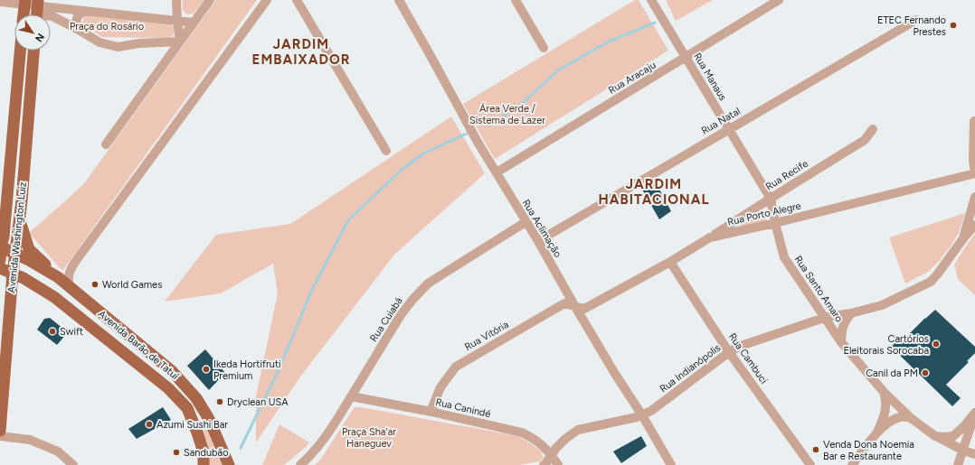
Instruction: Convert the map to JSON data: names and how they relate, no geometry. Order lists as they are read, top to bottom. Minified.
{"streets":{"main road":["Avenida Washington Luiz","Avenida Barão de Tatuí"],"street":["Rua Manaus","Rua Aracaju","Rua Natal","Rua Recife","Rua Porto Alegre","Rua Aclimação","Rua Santo Amaro","Rua Cuiabá","Rua Vitória","Rua Cambuci","Rua Indianópolis","Rua Canindé"]},"crossings":[["Rua Manaus","Rua Aracaju"],["Rua Manaus","Rua Natal"],["Rua Manaus","Rua Recife"],["Rua Manaus","Rua Porto Alegre"],["Rua Manaus","Rua Santo Amaro"],["Rua Aracaju","Rua Aclimação"],["Rua Natal","Rua Aclimação"],["Rua Recife","Rua Porto Alegre"],["Rua Porto Alegre","Rua Aclimação"],["Rua Porto Alegre","Rua Santo Amaro"],["Rua Porto Alegre","Rua Vitória"],["Rua Porto Alegre","Rua Cambuci"],["Rua Aclimação","Rua Cuiabá"],["Rua Aclimação","Rua Vitória"],["Rua Aclimação","Rua Indianópolis"],["Avenida Washington Luiz","Avenida Barão de Tatuí"],["Rua Santo Amaro","Rua Indianópolis"],["Rua Cuiabá","Rua Canindé"],["Rua Vitória","Rua Canindé"],["Rua Cambuci","Rua Indianópolis"],["Rua Indianópolis","Rua Canindé"]],"districts":["JARDIM EMBAIXADOR","JARDIM HABITACIONAL"],"parks":["Praça do Rosário","Área Verde / Sistema de Lazer","Praça Sha'ar Haneguev"],"places":["ETEC Fernando Prestes","World Games","Swift","Cartórios Eleitorais Sorocaba","Ikeda Hortifruti Premium","Canil da PM","Dryclean USA","Azumi Sushi Bar","Venda Dona Noemia Bar e Restaurante","Sandubão"],"north":"bottom right"}
